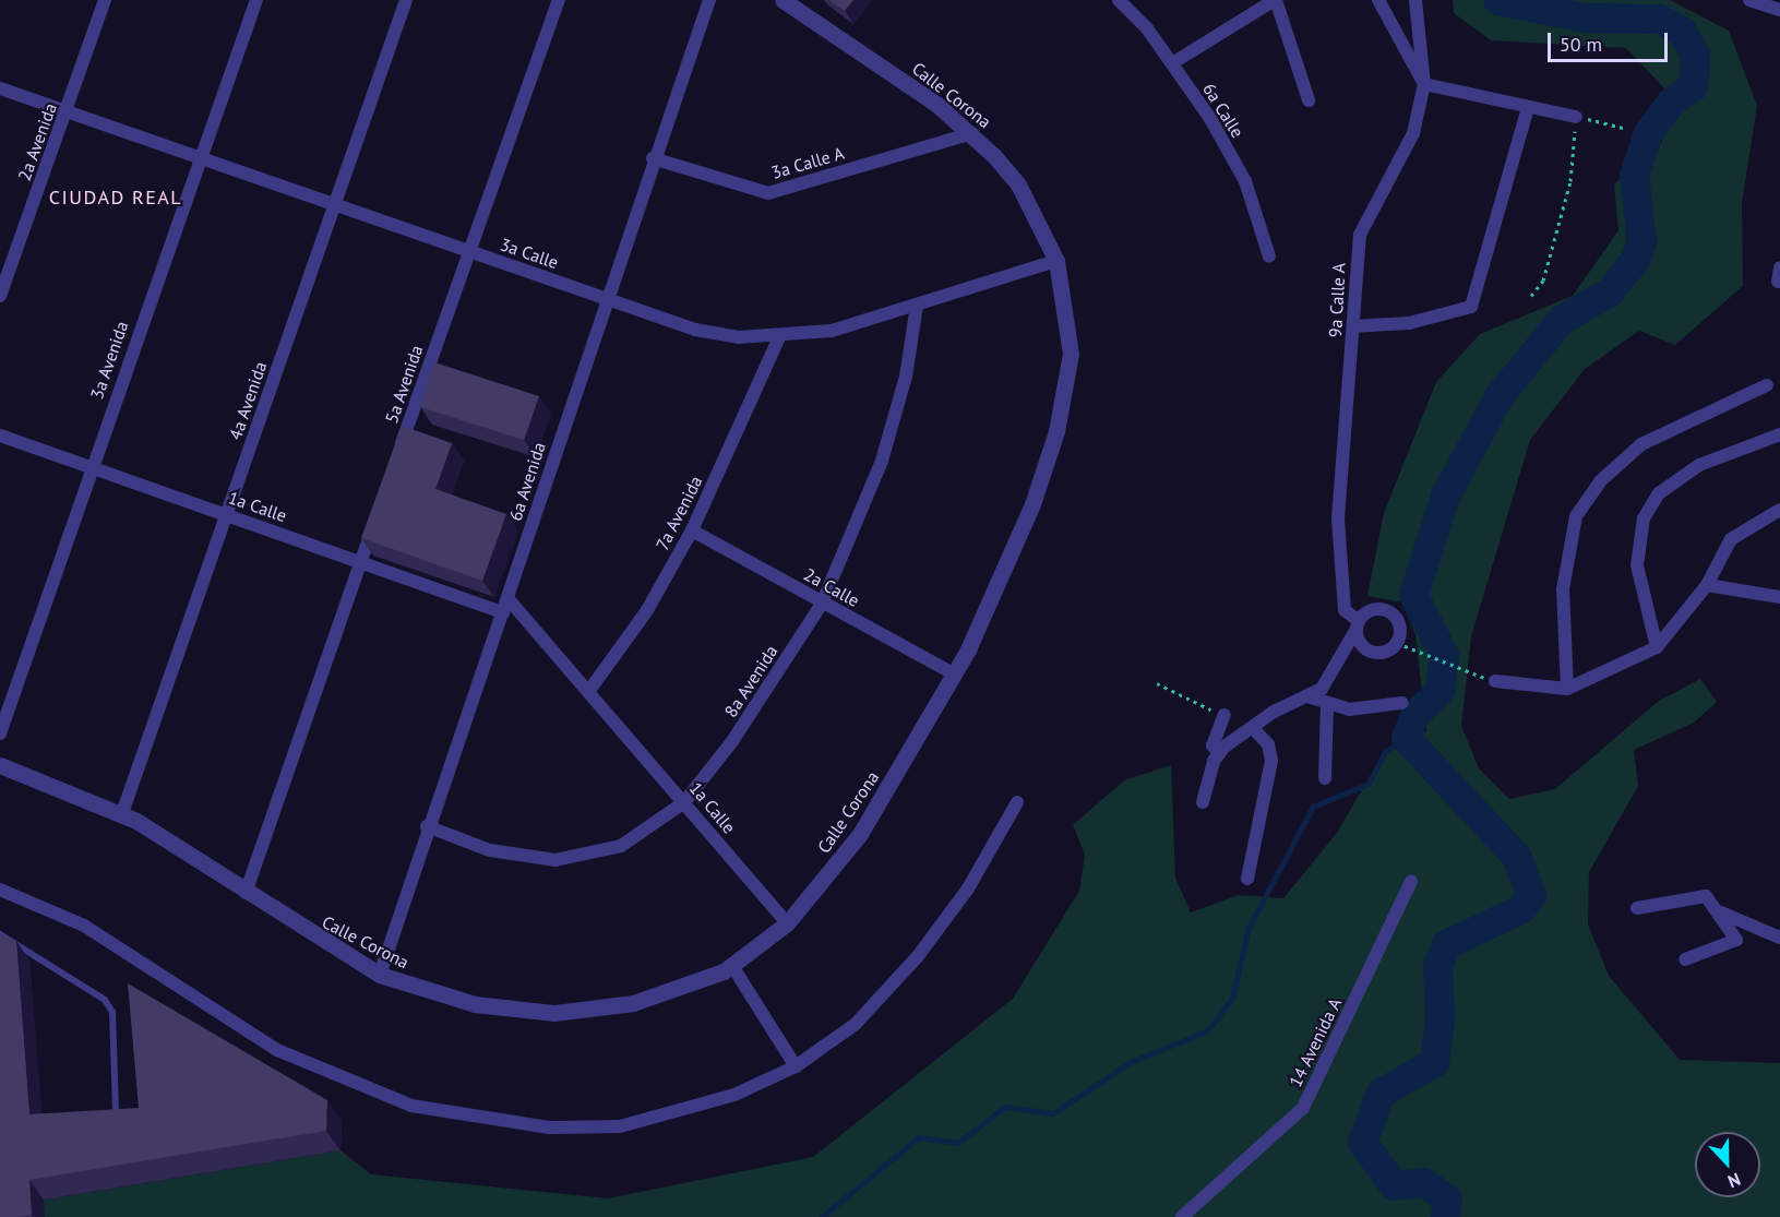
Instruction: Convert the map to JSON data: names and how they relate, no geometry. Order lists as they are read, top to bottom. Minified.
{"streets":{"street":["Calle Corona","6a Calle","2a Avenida","3a Calle A","3a Calle","9a Calle A","3a Avenida","5a Avenida","4a Avenida","6a Avenida","1a Calle","7a Avenida","2a Calle","8a Avenida","14 Avenida A"]},"crossings":[["Calle Corona","3a Calle A"],["Calle Corona","3a Calle"],["Calle Corona","4a Avenida"],["Calle Corona","6a Avenida"],["Calle Corona","1a Calle"],["Calle Corona","2a Calle"],["2a Avenida","3a Calle"],["3a Calle A","6a Avenida"],["3a Calle","3a Avenida"],["3a Calle","5a Avenida"],["3a Calle","4a Avenida"],["3a Calle","6a Avenida"],["3a Calle","7a Avenida"],["3a Calle","8a Avenida"],["3a Avenida","1a Calle"],["4a Avenida","1a Calle"],["6a Avenida","1a Calle"],["6a Avenida","8a Avenida"],["1a Calle","7a Avenida"],["1a Calle","8a Avenida"],["7a Avenida","2a Calle"],["2a Calle","8a Avenida"]],"districts":["CIUDAD REAL"],"scale_bar":"50 m","north":"bottom"}
